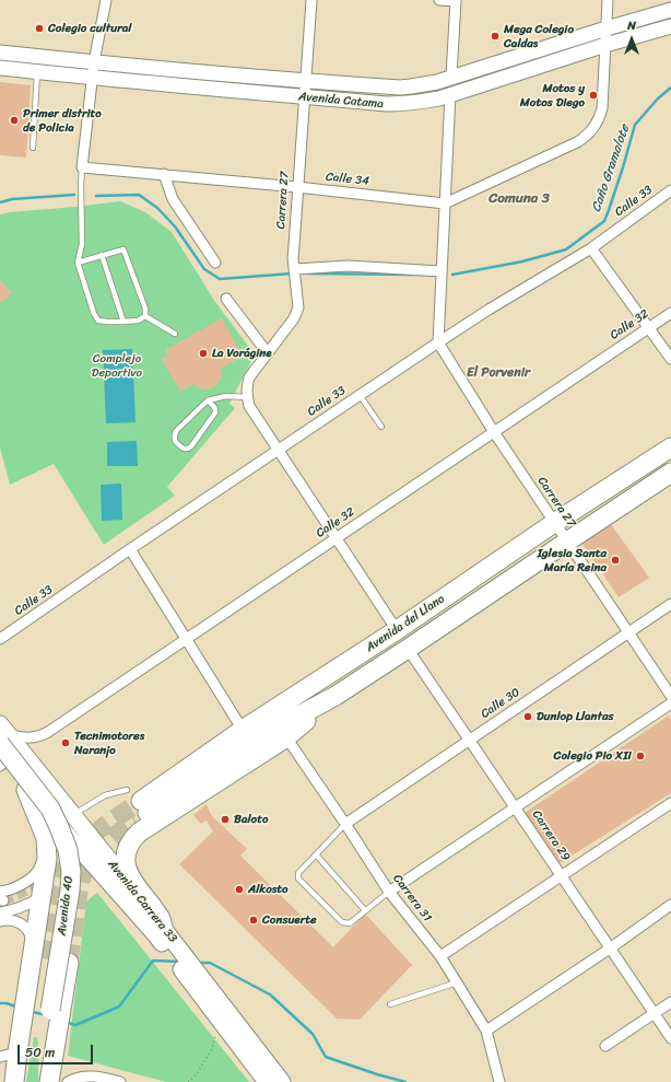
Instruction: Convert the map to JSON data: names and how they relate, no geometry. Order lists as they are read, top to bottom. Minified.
{"streets":{"highway":["Avenida del Llano","Avenida 40"],"main road":["Avenida Catama","Avenida Carrera 33"],"street":["Calle 34","Carrera 27","Calle 33","Calle 32","Calle 30","Carrera 29","Carrera 31"]},"crossings":[["Avenida Catama","Carrera 27"],["Calle 34","Carrera 27"],["Carrera 27","Calle 33"],["Carrera 27","Calle 32"],["Carrera 27","Avenida del Llano"],["Carrera 27","Calle 30"],["Calle 32","Avenida 40"],["Avenida del Llano","Carrera 29"],["Calle 30","Carrera 29"],["Calle 30","Carrera 31"],["Avenida Carrera 33","Avenida 40"]],"districts":["Comuna 3","El Porvenir"],"water":["Caño Gramalote"],"parks":["Complejo Deportivo"],"places":["Colegio cultural","Mega Colegio Caldas","Motos y Motos Diego","Primer distrito de Policia","La Vorágine","Iglesia Santa María Reina","Dunlop Llantas","Tecnimotores Naranjo","Colegio Pio XII","Baloto","Alkosto","Consuerte"],"scale_bar":"50 m","north":"top"}
